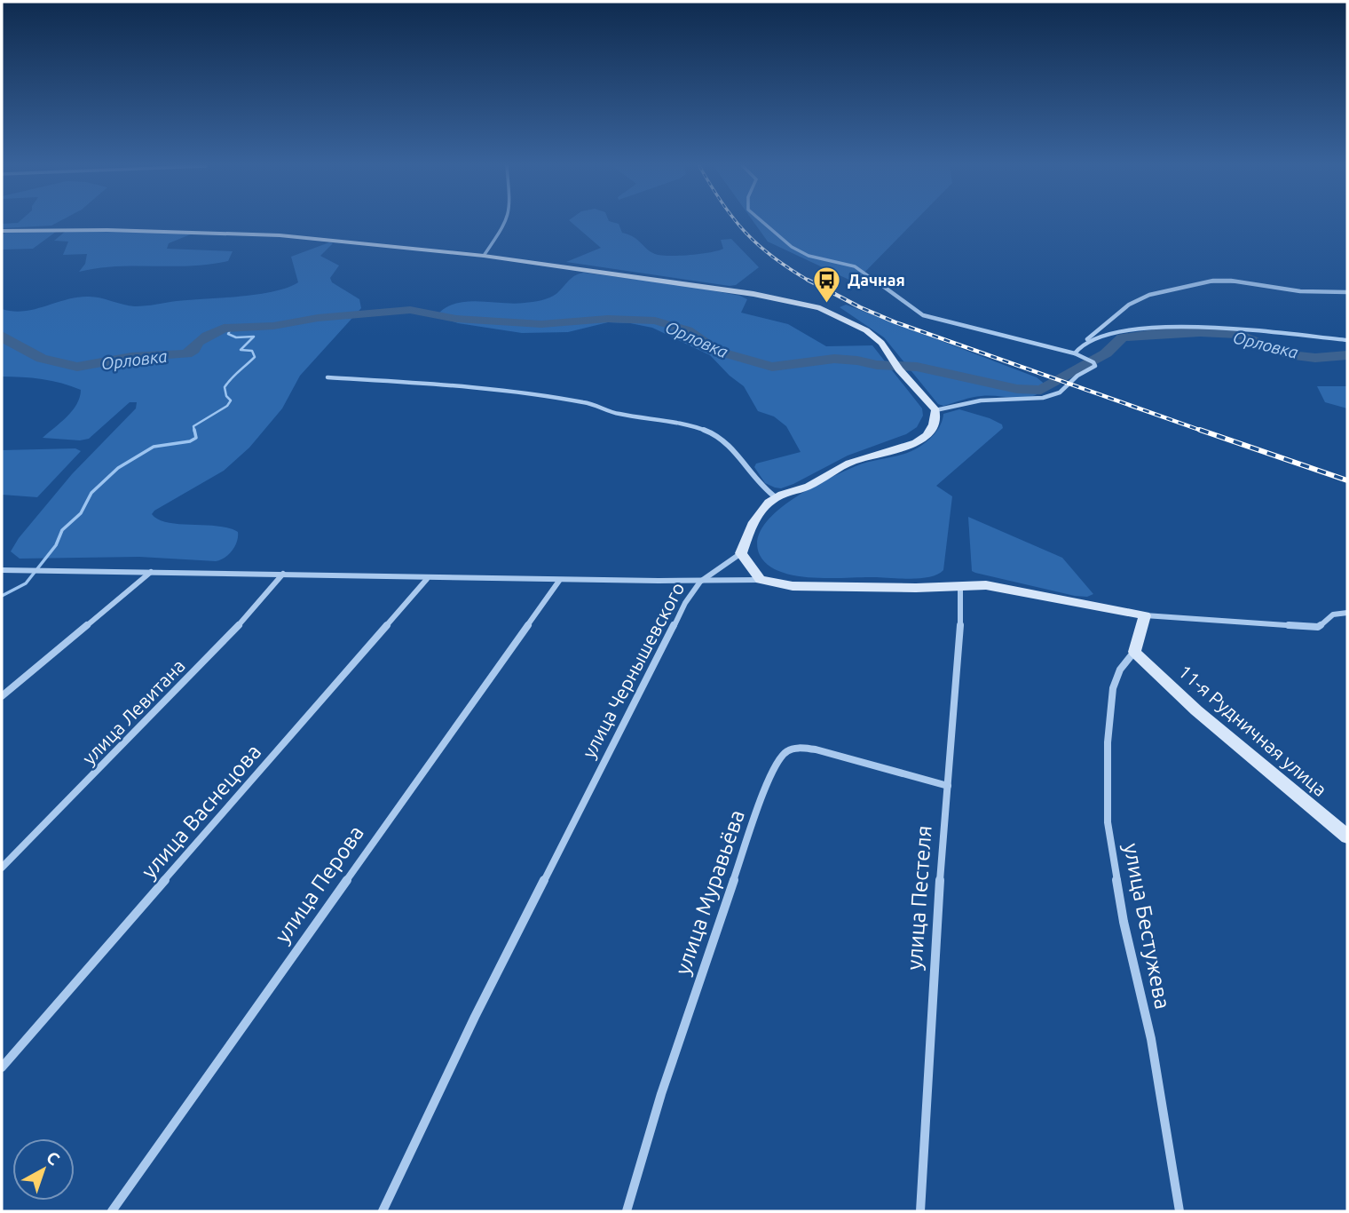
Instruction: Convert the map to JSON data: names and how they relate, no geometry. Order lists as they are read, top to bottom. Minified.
{"streets":{"main road":["11-я Рудничная улица"],"street":["улица Чернышевского","улица Левитана","улица Васнецова","улица Перова","улица Муравьёва","улица Пестеля","улица Бестужева"]},"crossings":[["11-я Рудничная улица","улица Бестужева"],["улица Муравьёва","улица Пестеля"]],"water":["Орловка"],"places":{"bus stop":["Дачная"]},"north":"top right"}
